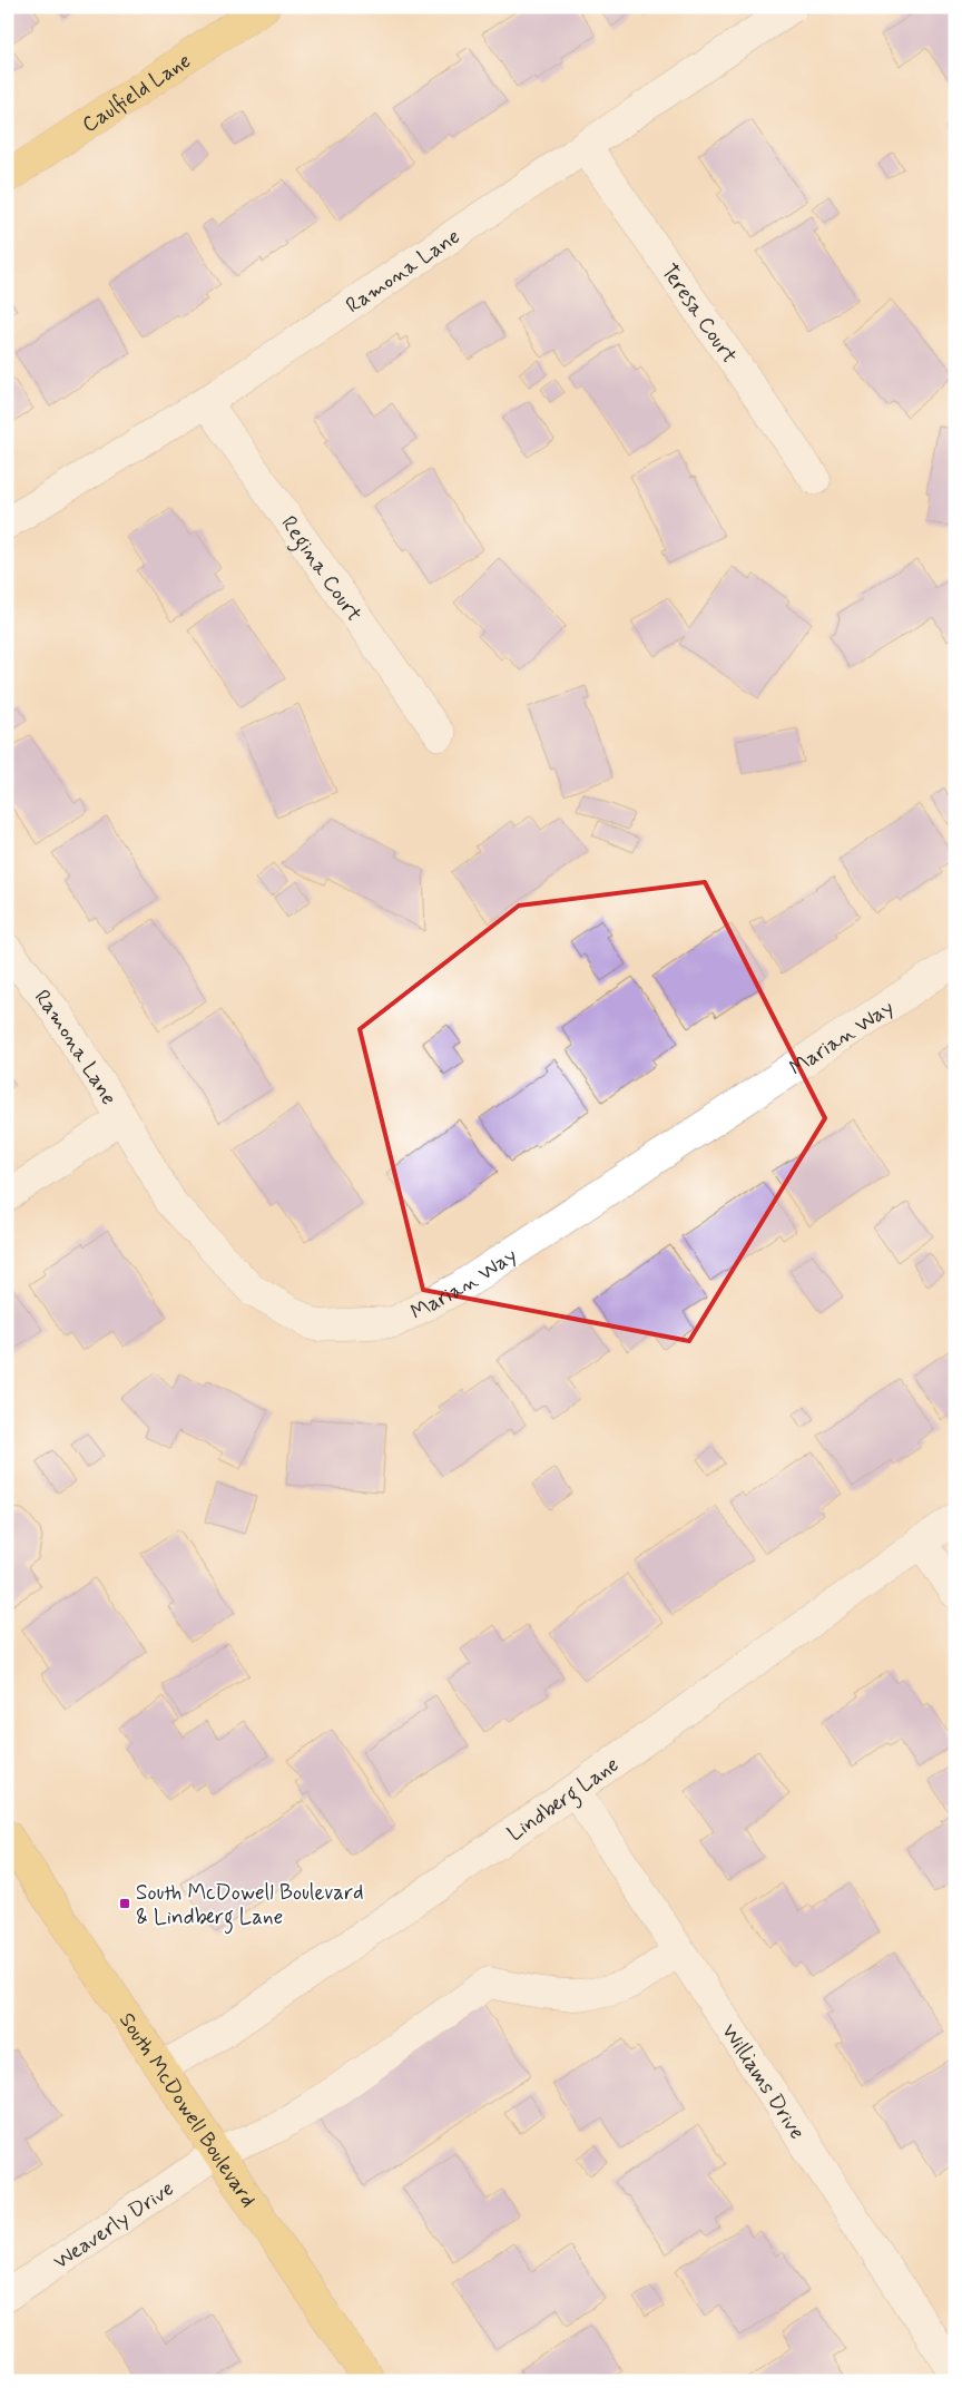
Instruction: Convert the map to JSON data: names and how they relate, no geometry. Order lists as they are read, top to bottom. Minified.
{"streets":{"main road":["Caulfield Lane","South McDowell Boulevard"],"street":["Ramona Lane","Teresa Court","Regina Court","Marian Way","Lindberg Lane","Williams Drive","Weaverly Drive"]},"crossings":[["Ramona Lane","Teresa Court"],["Ramona Lane","Regina Court"],["Ramona Lane","Marian Way"],["Lindberg Lane","Williams Drive"],["Lindberg Lane","South McDowell Boulevard"],["Williams Drive","Weaverly Drive"],["South McDowell Boulevard","Weaverly Drive"]],"places":{"transit":["South McDowell Boulevard & Lindberg Lane"]}}
